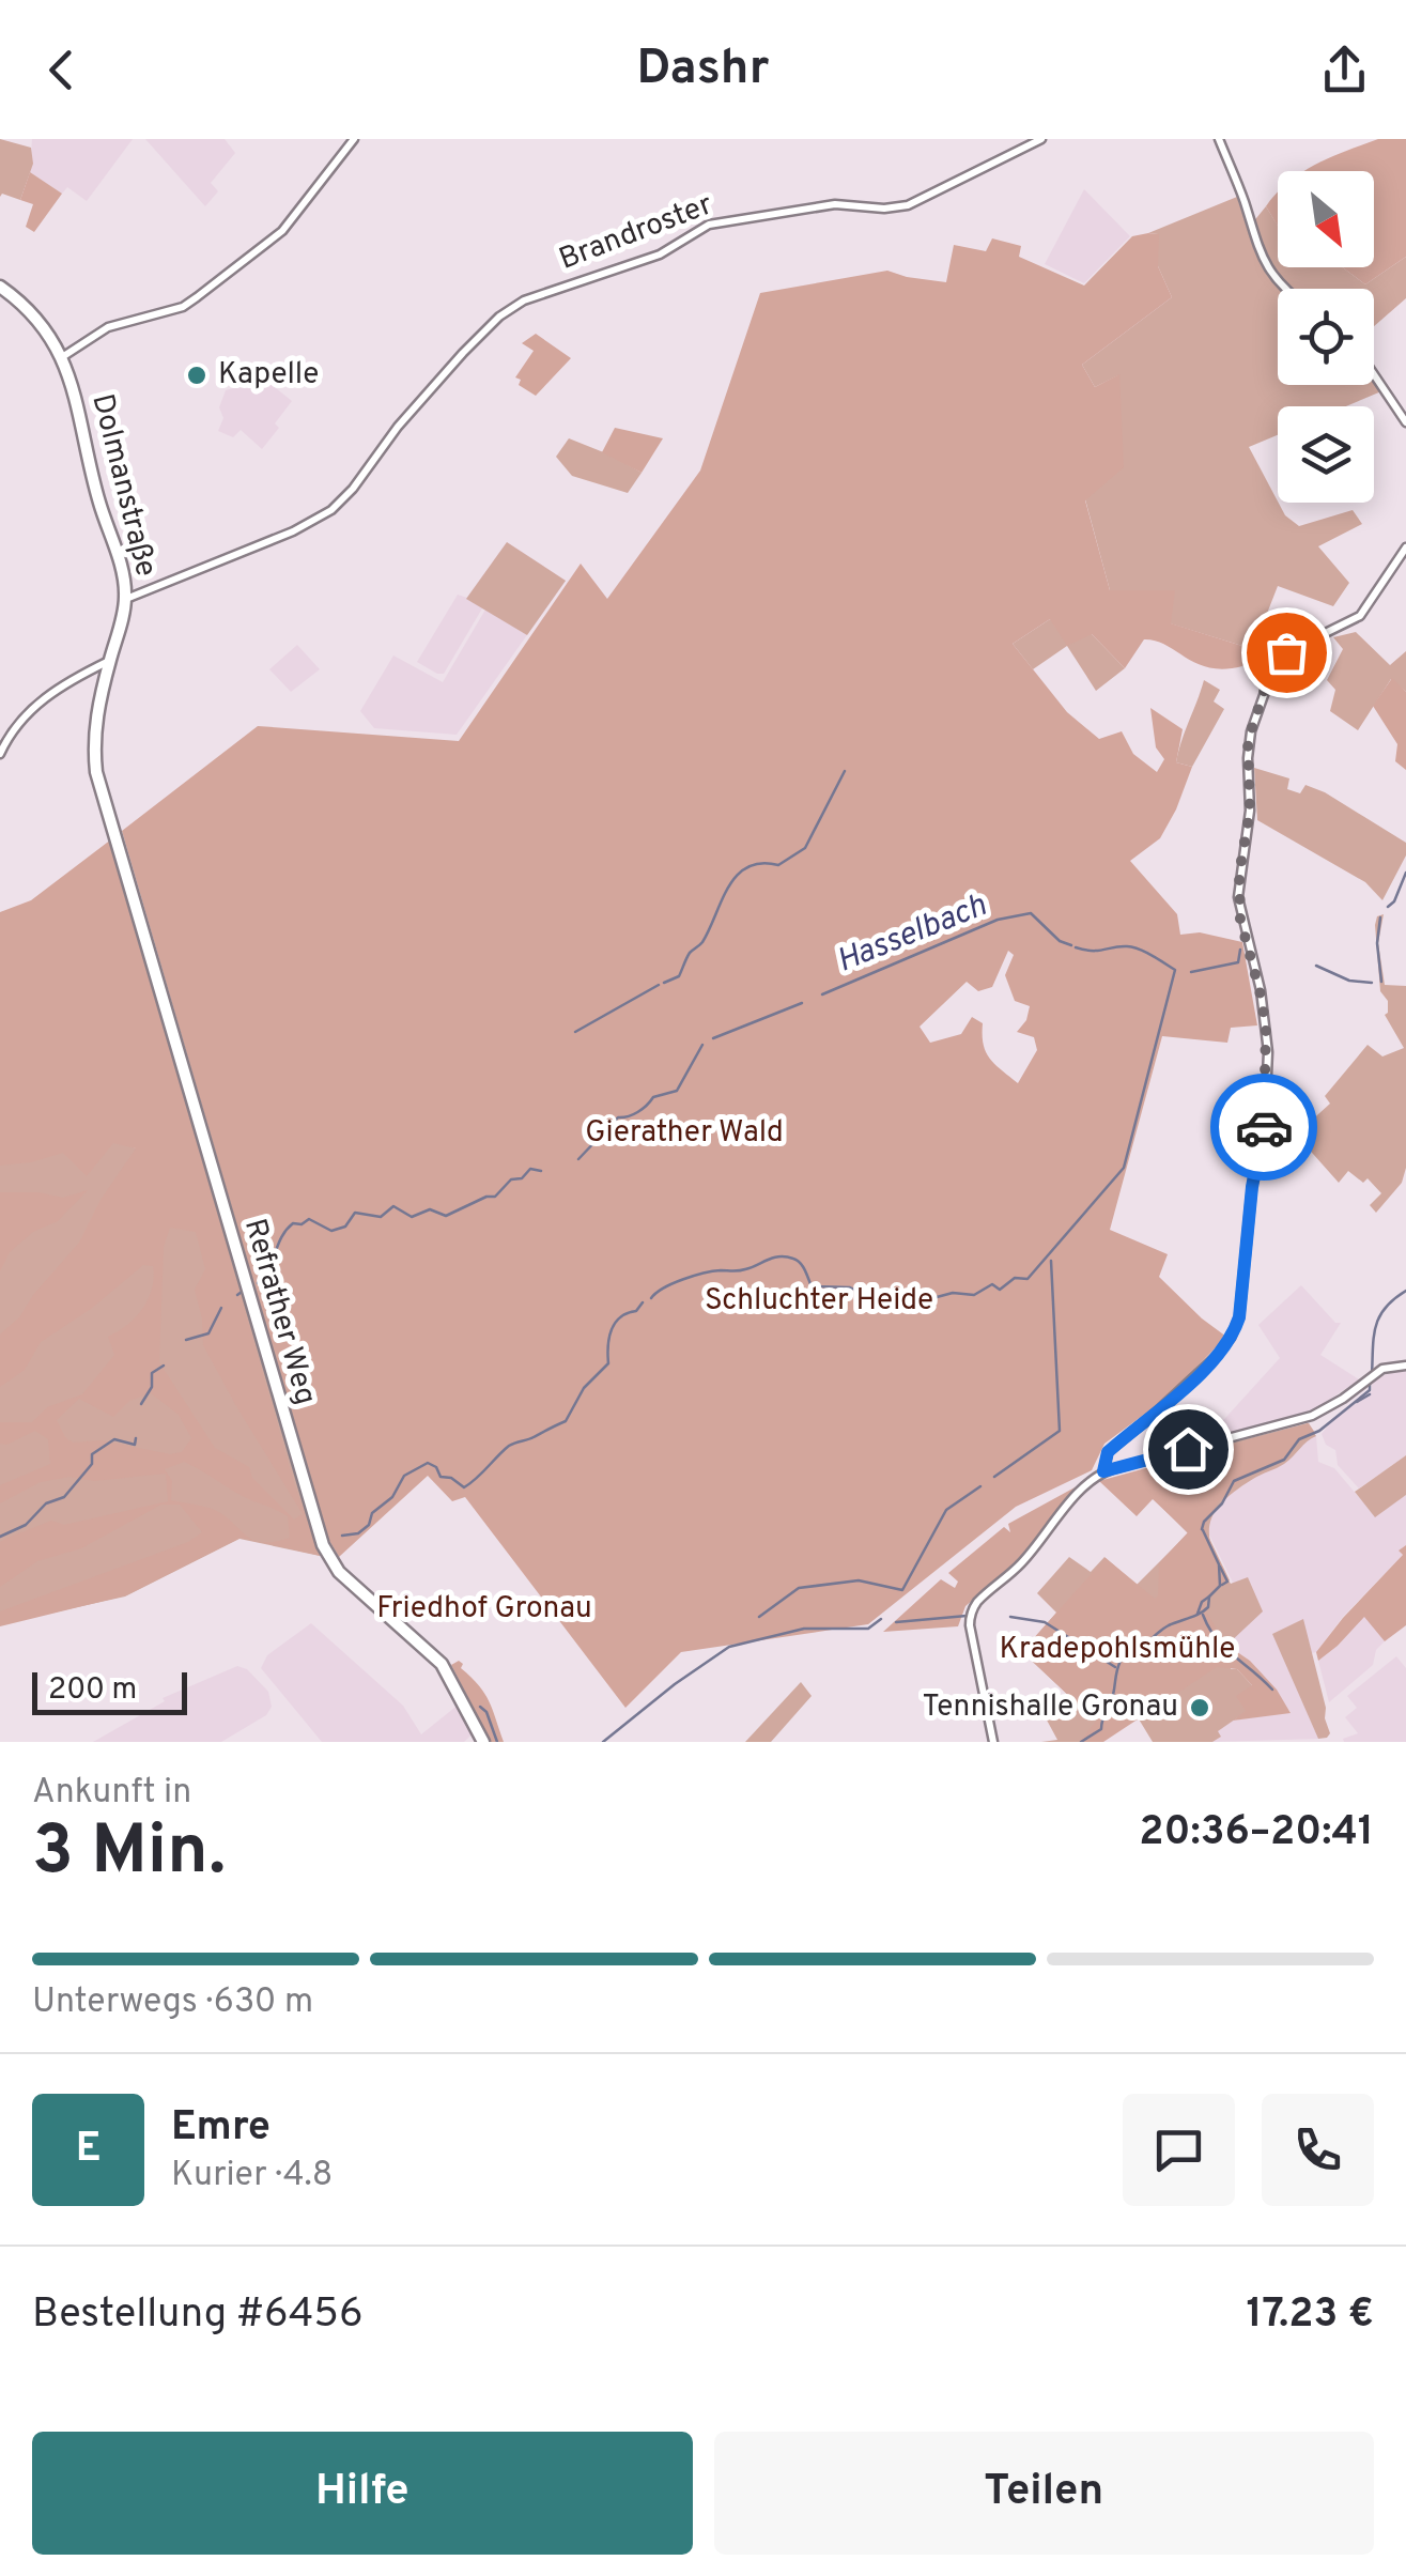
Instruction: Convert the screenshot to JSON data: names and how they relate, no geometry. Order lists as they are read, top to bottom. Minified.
{"streets":{"main road":["Dolmanstraße","Refrather Weg"],"street":["Brandroster"]},"crossings":[["Brandroster","Dolmanstraße"],["Dolmanstraße","Refrather Weg"]],"water":["Hasselbach"],"parks":["Gierather Wald","Schluchter Heide","Friedhof Gronau","Kradepohlsmühle"],"places":["Kapelle","Tennishalle Gronau"],"scale_bar":"200 m","north":"bottom right","page":{"header":"Dashr","scale":"200 m","heading":["3 Min.","Ankunft in","20:36–20:41"],"panel":["Emre","Kurier · 4.8","Bestellung #6456","17.23 €"],"bar":"Unterwegs · 630 m","round":"E","buttons":["Hilfe","Teilen"]}}
